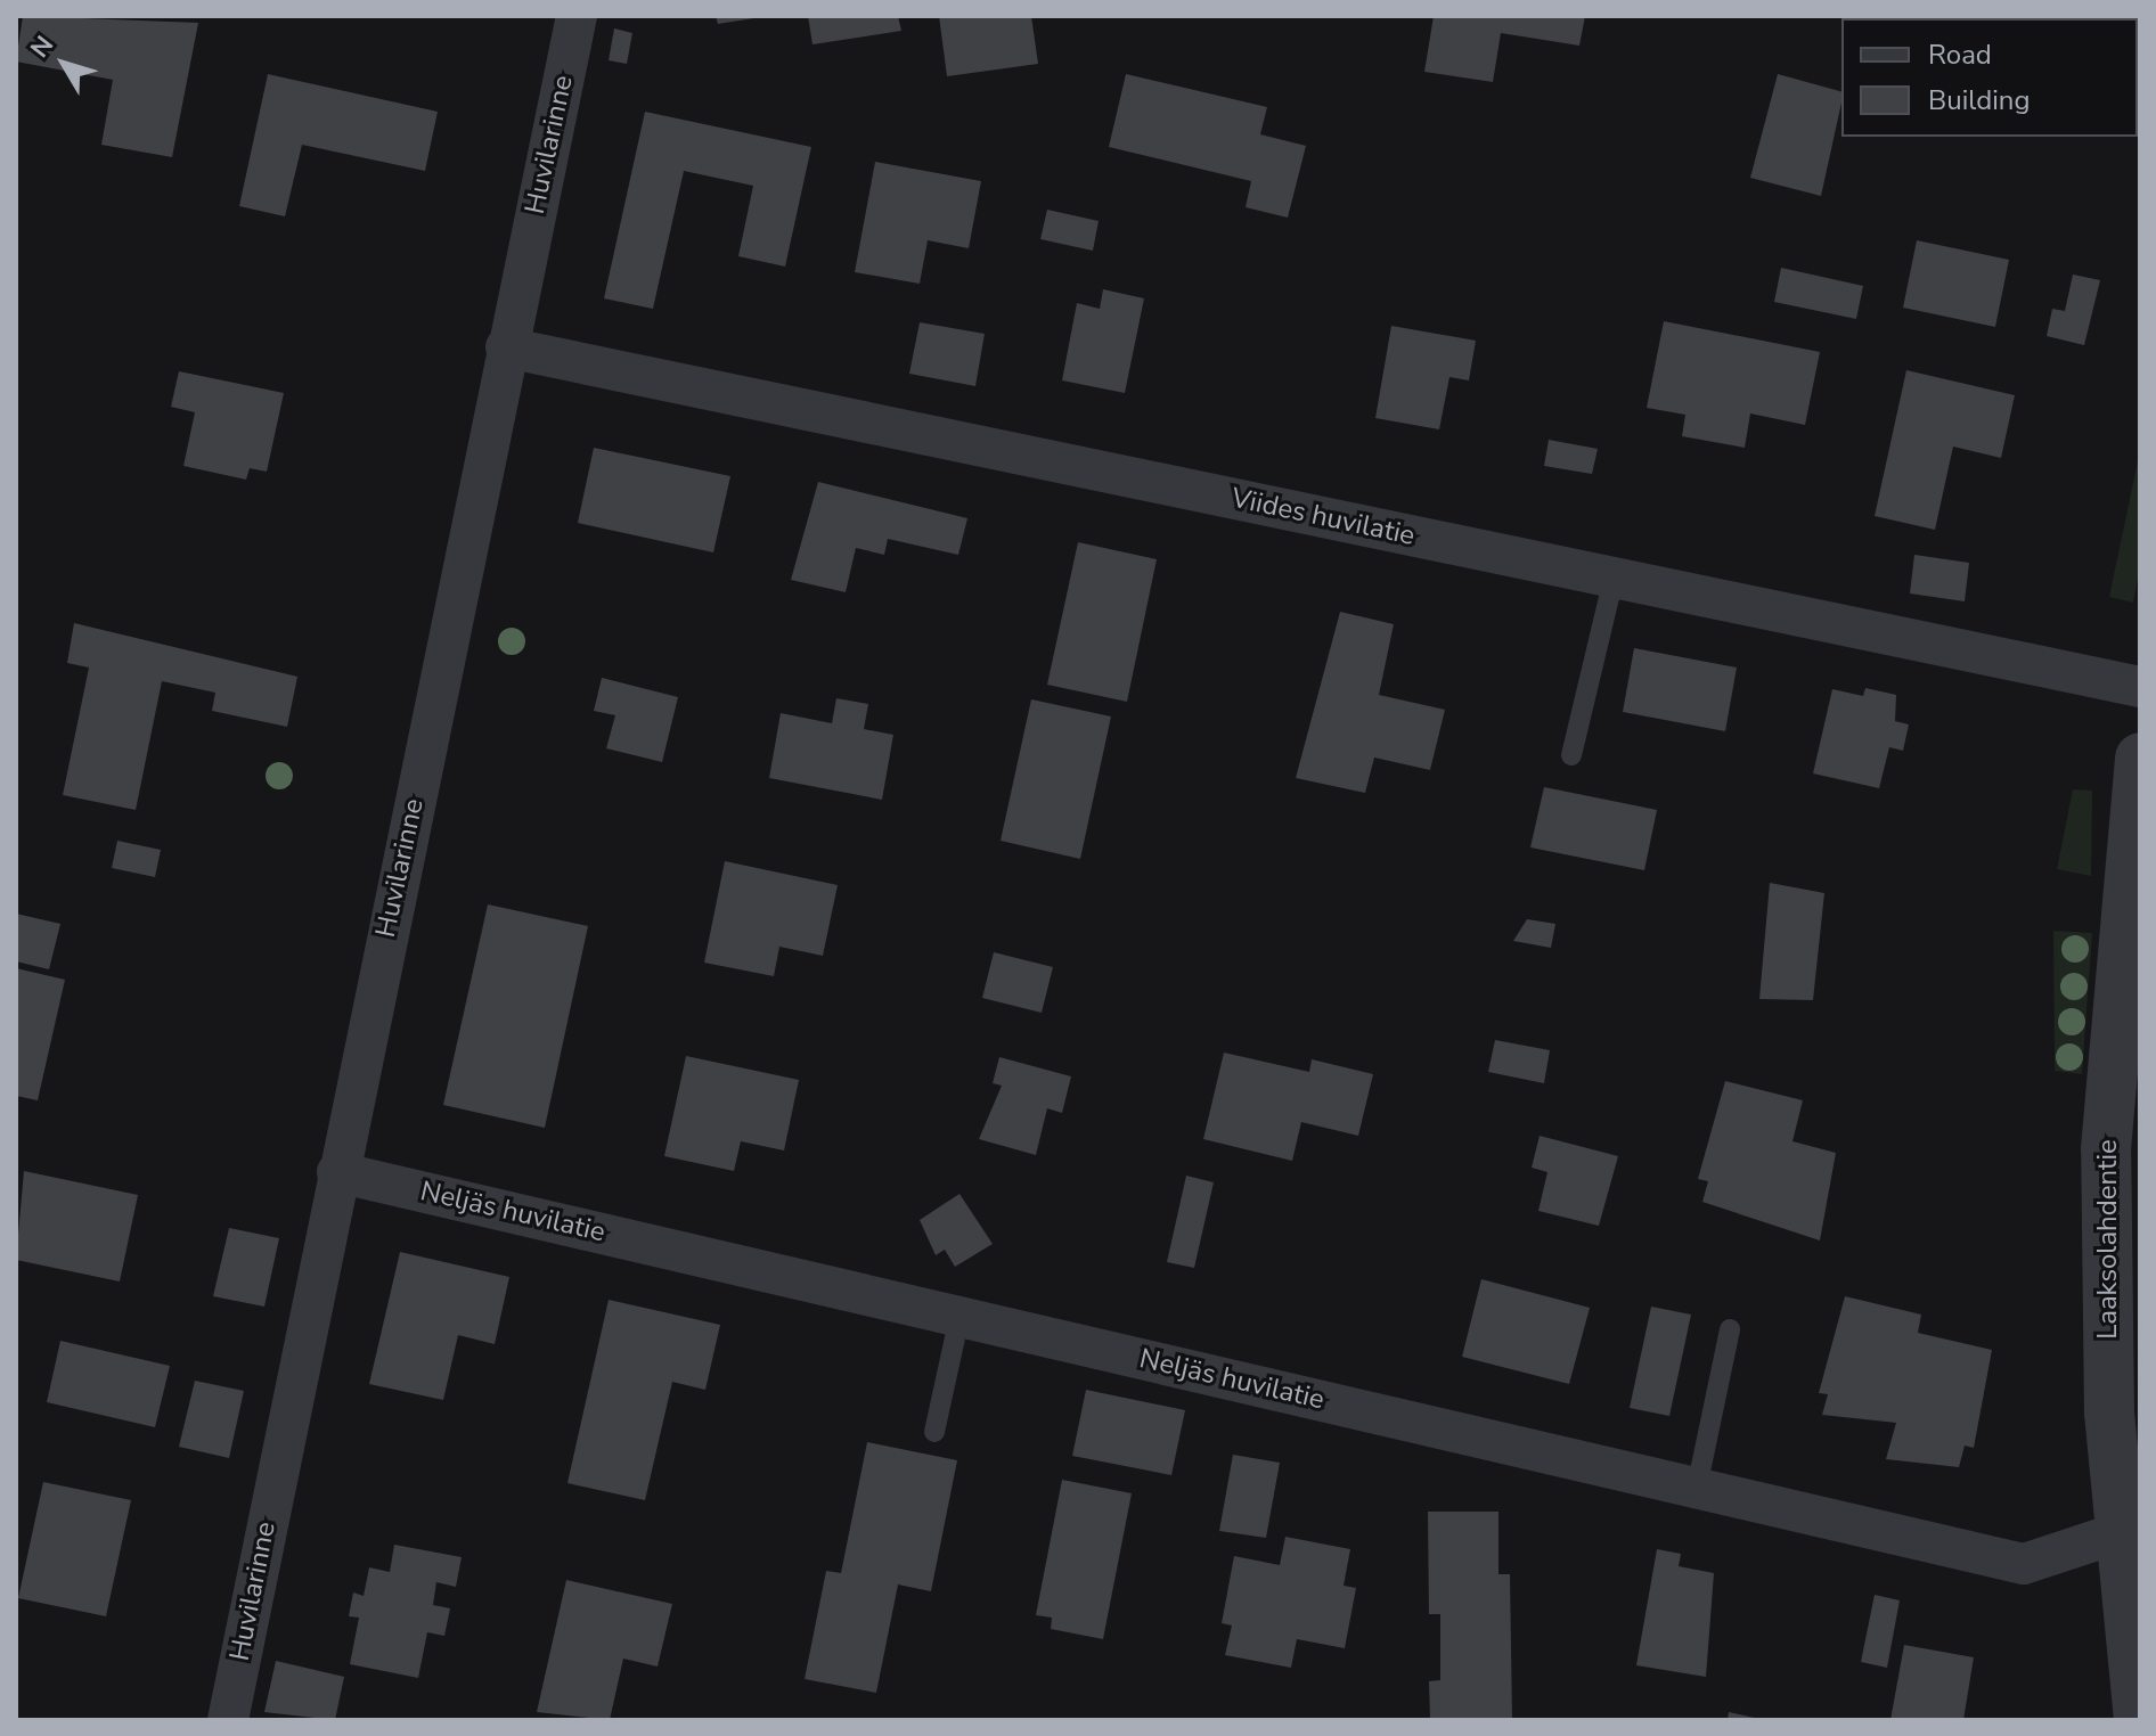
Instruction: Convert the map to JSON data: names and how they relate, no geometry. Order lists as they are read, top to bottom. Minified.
{"streets":{"street":["Huvilarinne","Viides huvilatie","Neljäs huvilatie","Laaksolahdentie"]},"crossings":[["Huvilarinne","Viides huvilatie"],["Huvilarinne","Neljäs huvilatie"],["Neljäs huvilatie","Laaksolahdentie"]],"legend":["Road","Building"],"north":"top left"}
